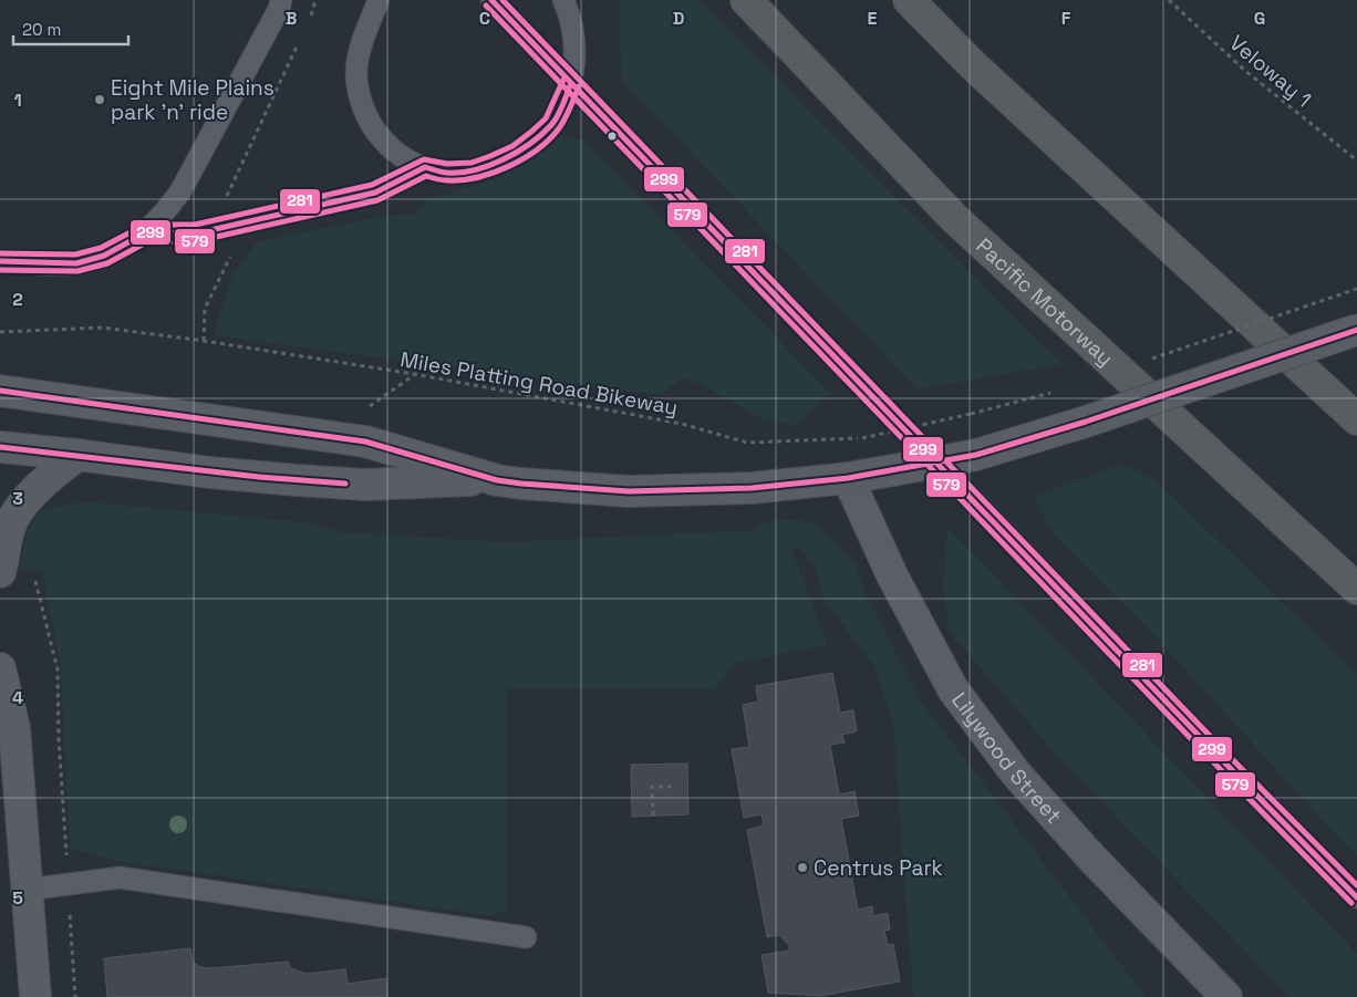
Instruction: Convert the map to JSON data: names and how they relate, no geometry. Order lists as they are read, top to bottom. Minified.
{"streets":{"highway":["Pacific Motorway"],"street":["Lilywood Street"],"path":["Veloway 1","Miles Platting Road Bikeway"]},"places":["Eight Mile Plains park 'n' ride","Centrus Park"],"lines":["transit line 299","transit line 281","transit line 579"],"scale_bar":"20 m","grid":{"columns":["B","C","D","E","F","G"],"rows":["1","2","3","4","5"]}}
